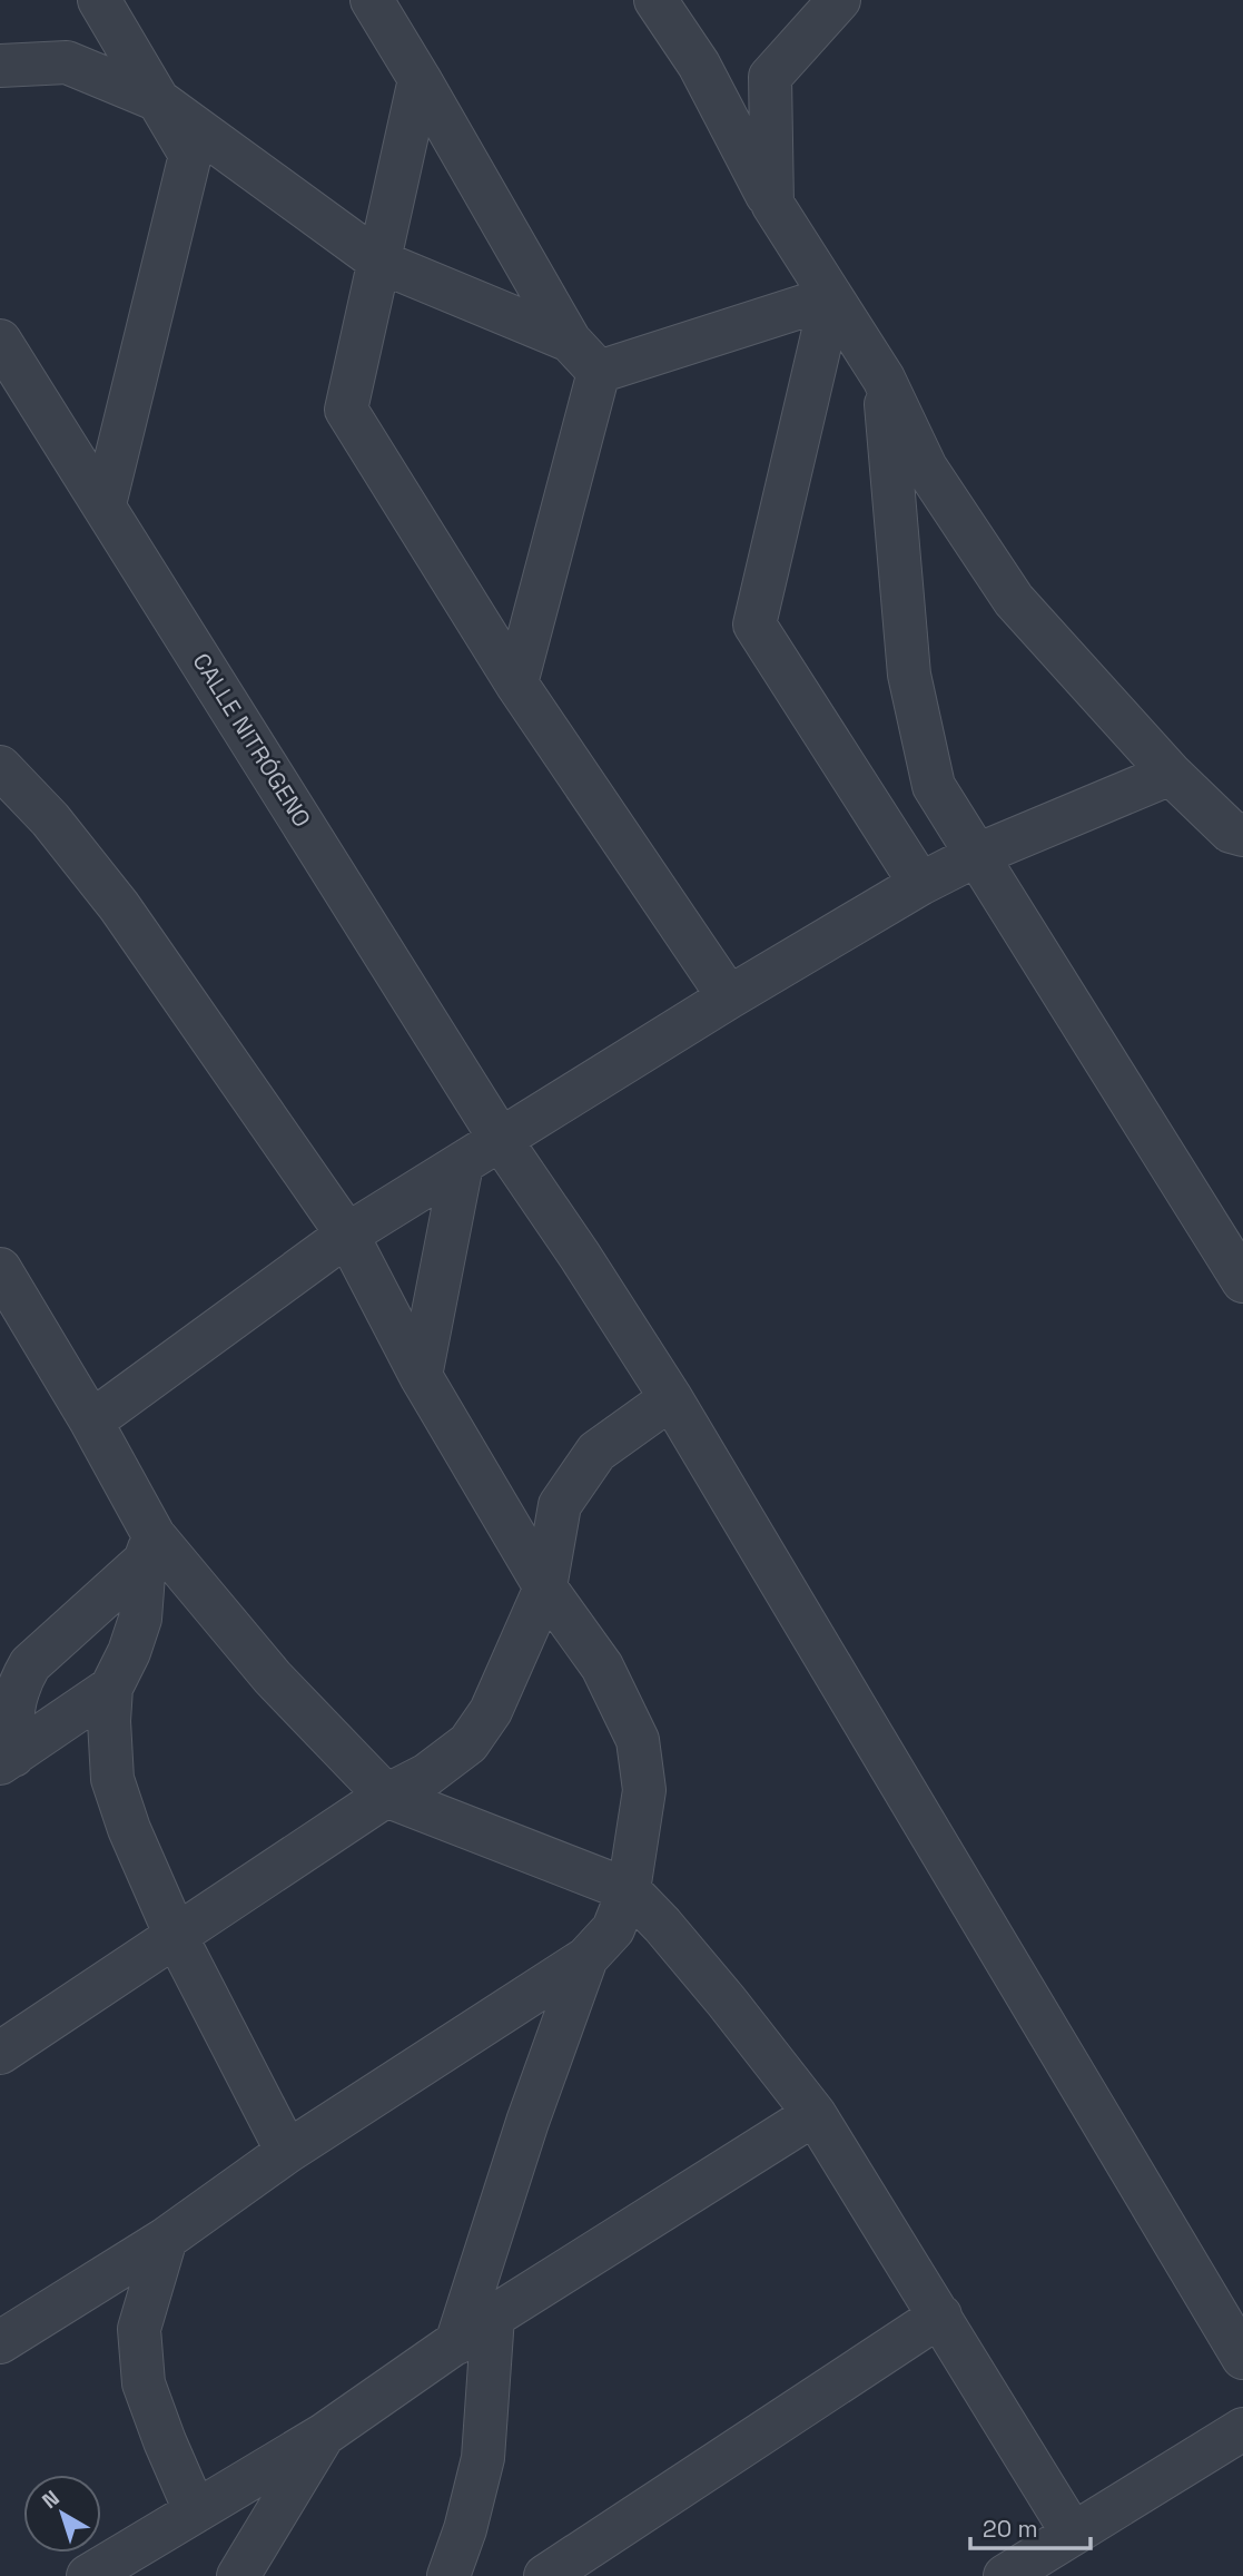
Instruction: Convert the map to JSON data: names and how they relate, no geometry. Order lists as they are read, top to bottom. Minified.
{"streets":{"street":["CALLE NITRÓGENO"]},"scale_bar":"20 m","north":"top left"}
